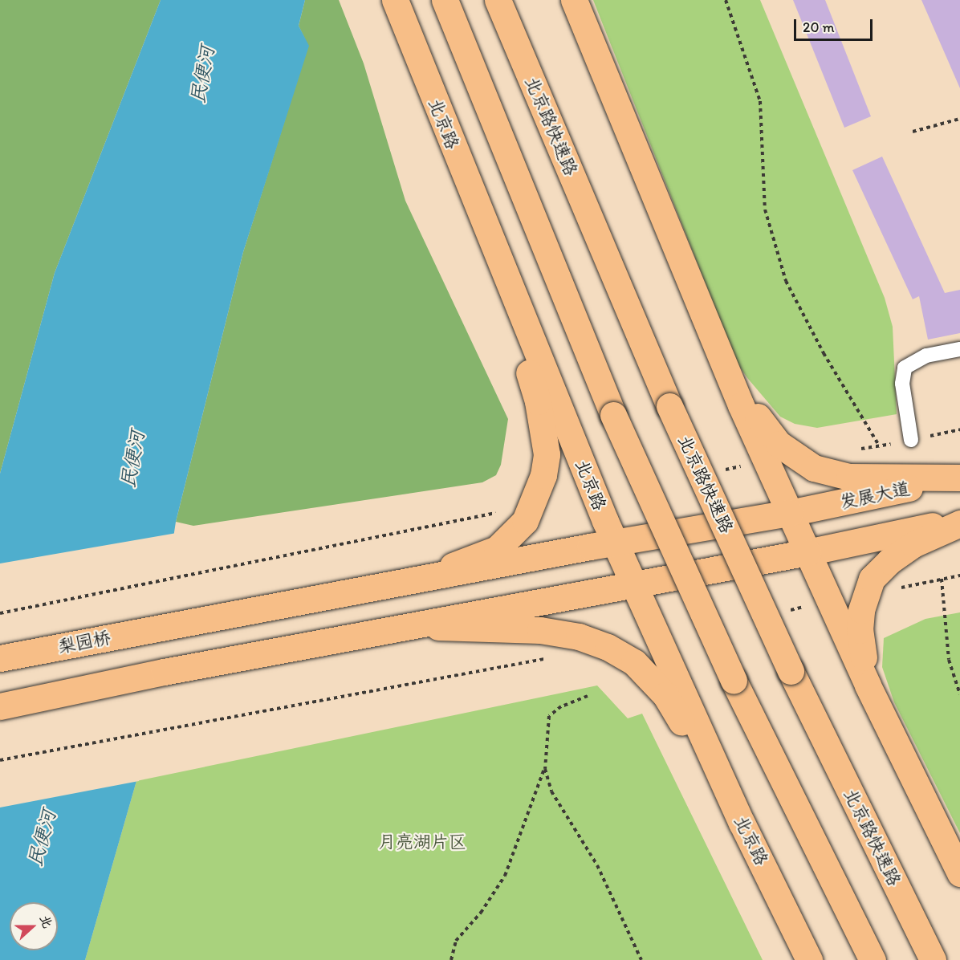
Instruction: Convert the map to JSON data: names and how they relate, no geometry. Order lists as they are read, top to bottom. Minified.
{"streets":{"main road":["北京路","北京路快速路","发展大道","梨园桥"]},"crossings":[["北京路","发展大道"],["发展大道","梨园桥"]],"water":["民便河"],"parks":["月亮湖片区"],"scale_bar":"20 m","north":"right"}
